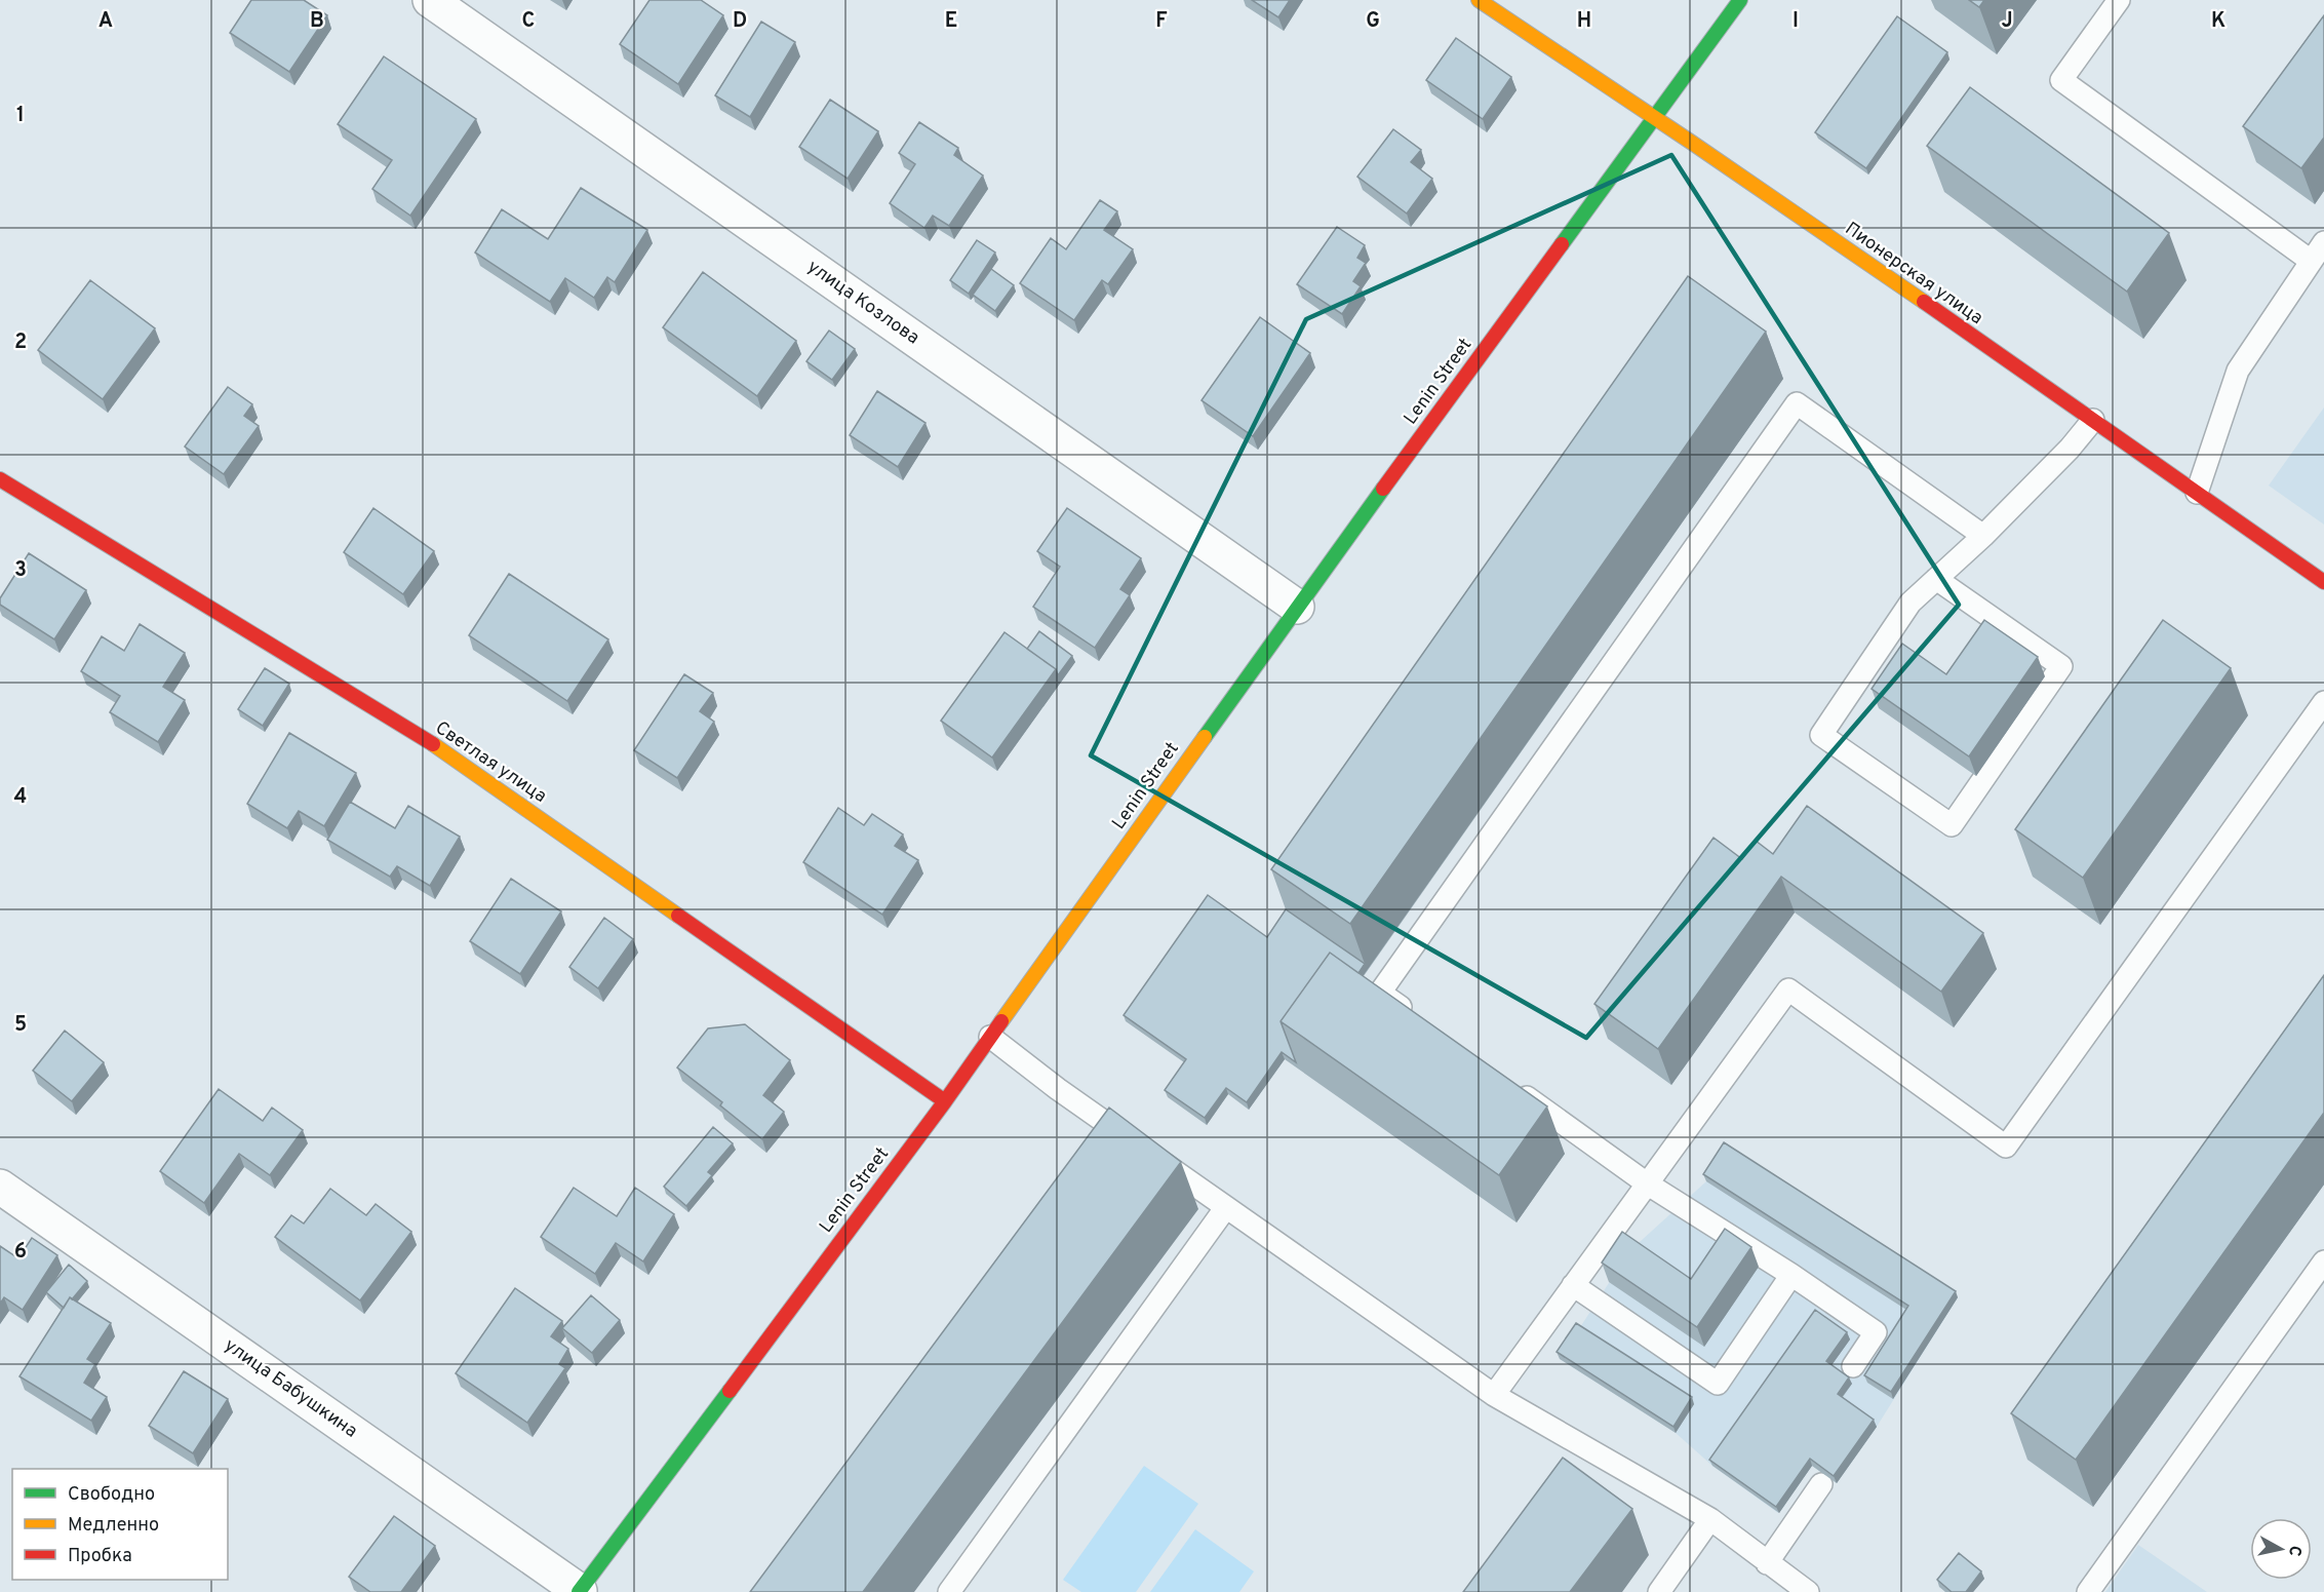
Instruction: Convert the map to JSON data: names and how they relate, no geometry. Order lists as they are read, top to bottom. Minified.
{"streets":{"street":["Пионерская улица","улица Козлова","Lenin Street","Светлая улица","улица Бабушкина"]},"crossings":[["Пионерская улица","Lenin Street"],["улица Козлова","Lenin Street"],["Lenin Street","Светлая улица"],["Lenin Street","улица Бабушкина"]],"legend":["Свободно","Медленно","Пробка"],"north":"right","grid":{"columns":["A","B","C","D","E","F","G","H","I","J","K"],"rows":["1","2","3","4","5","6"]}}
